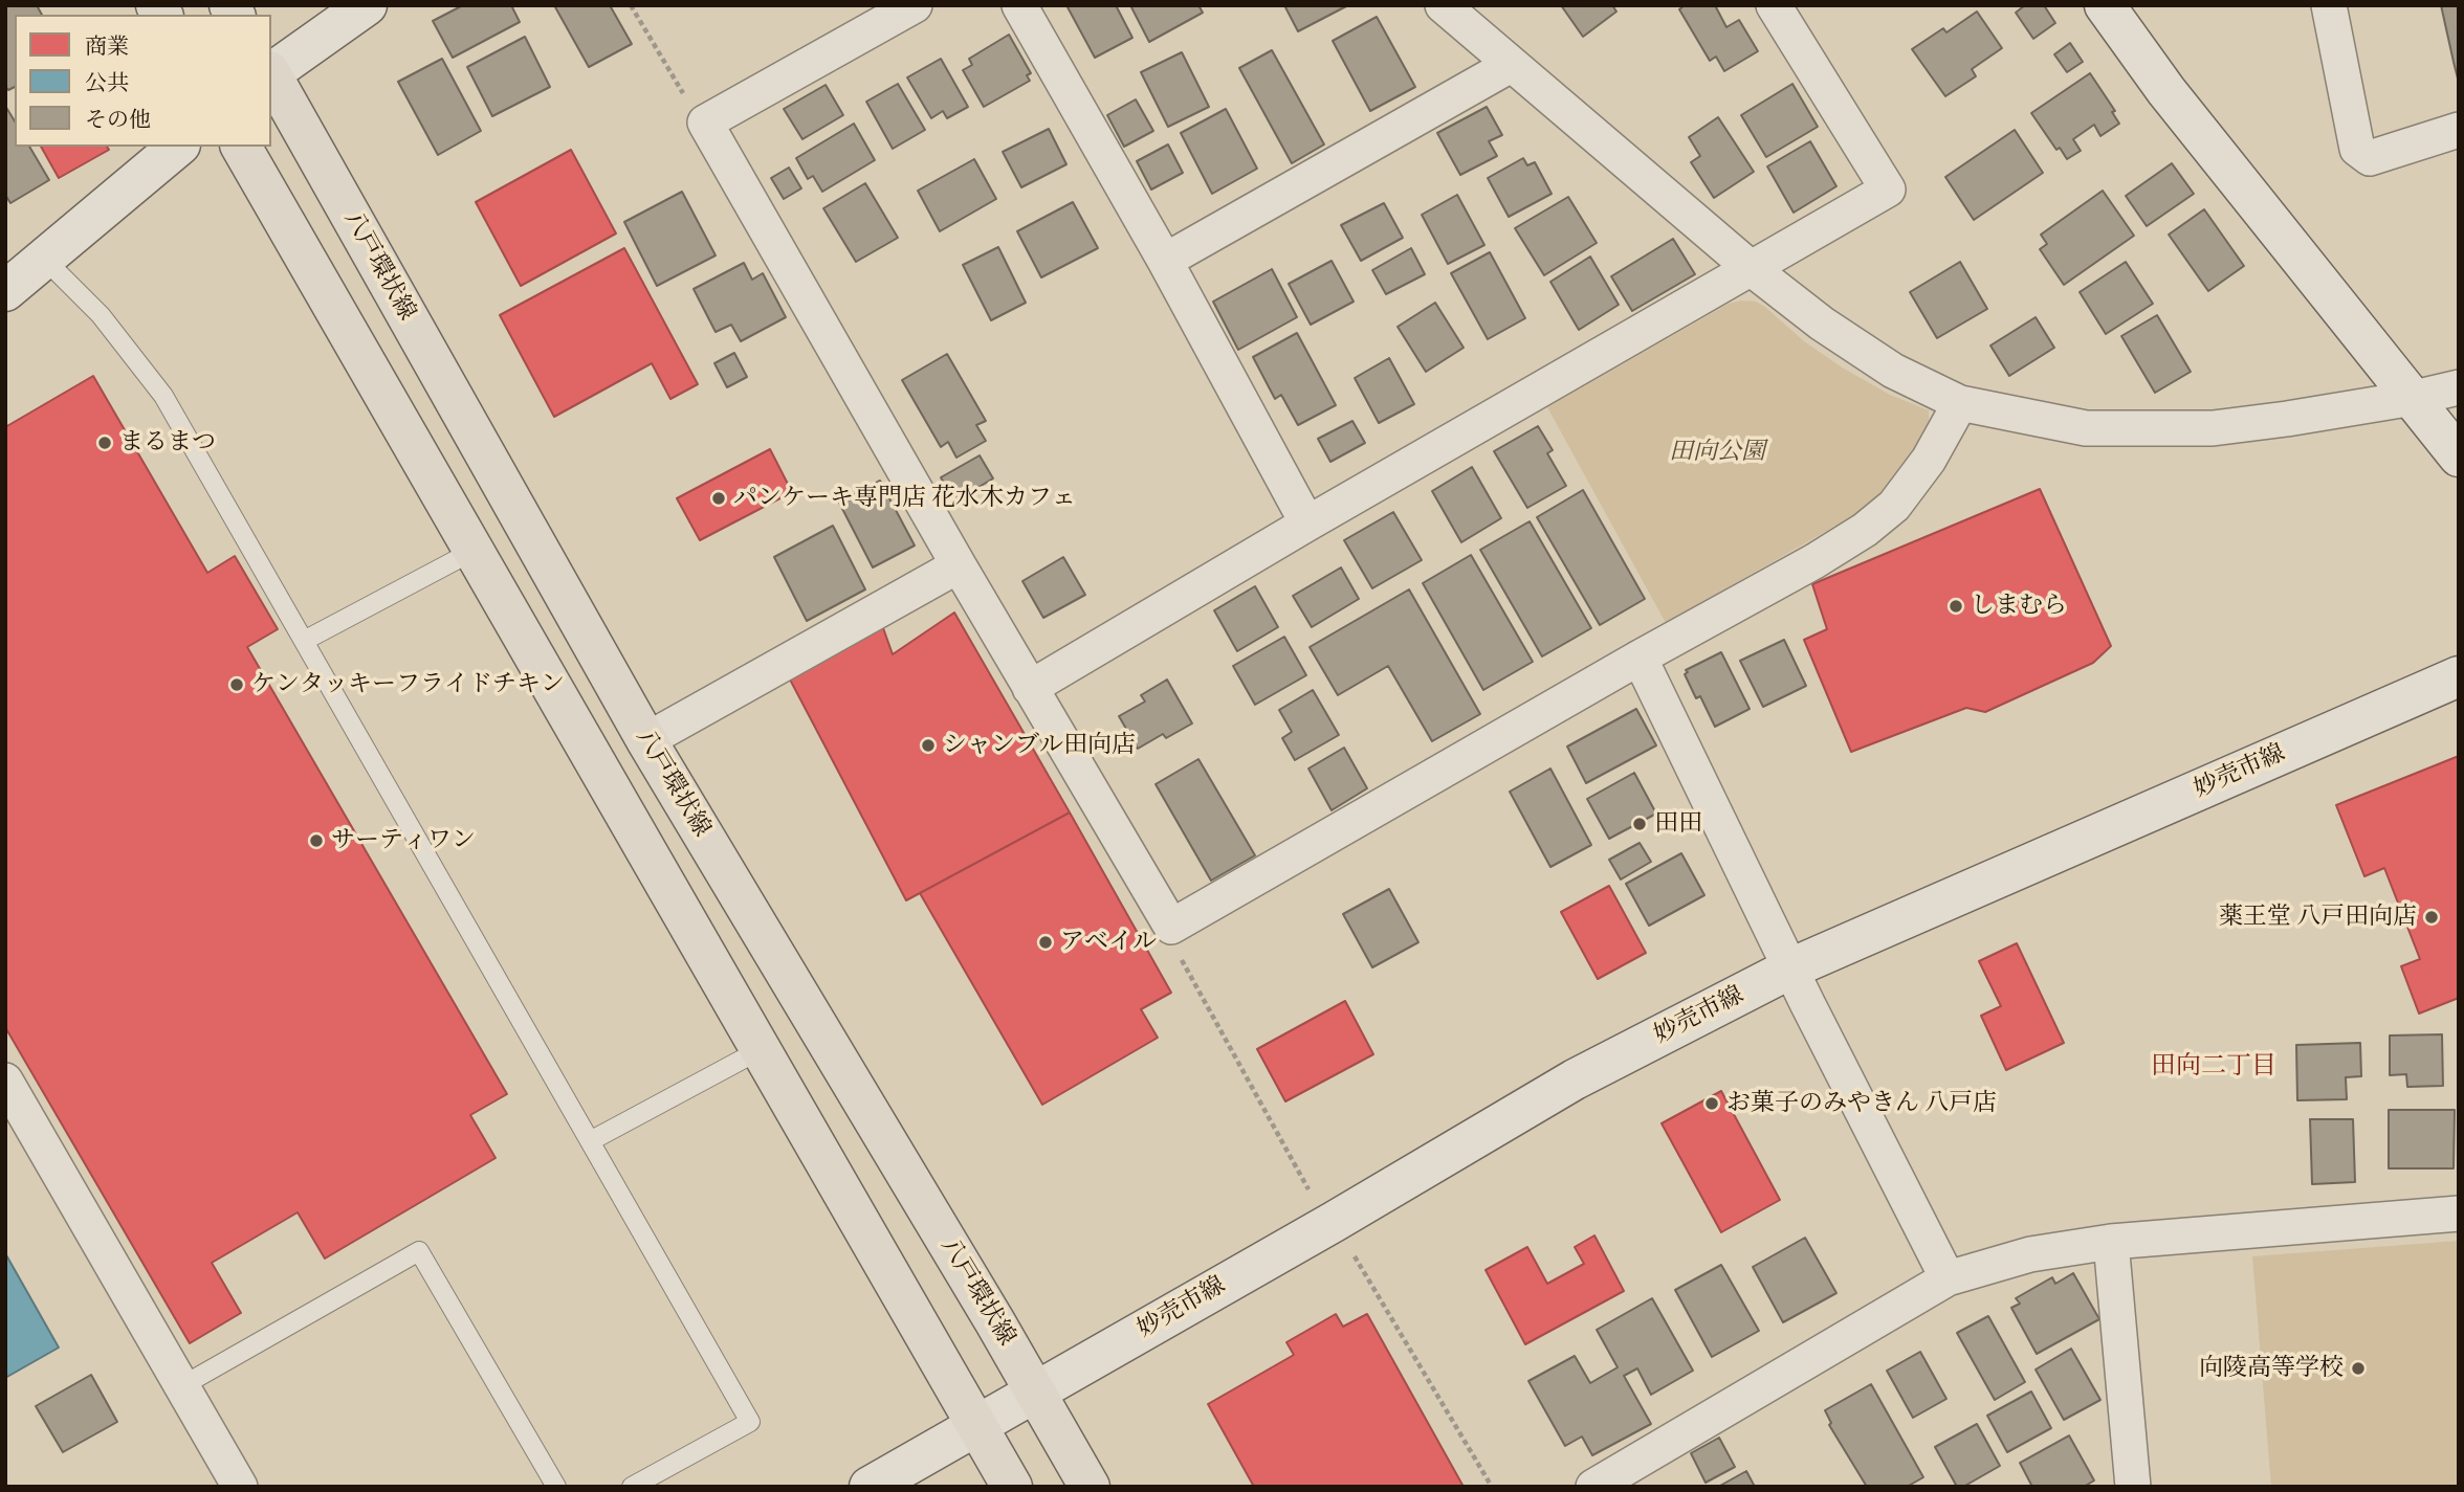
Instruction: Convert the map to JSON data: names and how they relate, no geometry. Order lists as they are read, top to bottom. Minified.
{"streets":{"main road":["八戸環状線","妙売市線"]},"crossings":[["八戸環状線","妙売市線"]],"districts":["田向二丁目"],"parks":["田向公園"],"places":["まるまつ","パンケーキ専門店 花水木カフェ","しまむら","ケンタッキーフライドチキン","シャンブル田向店","田田","サーティワン","薬王堂 八戸田向店","アベイル","お菓子のみやきん 八戸店","向陵高等学校"],"legend":["商業","公共","その他"]}
